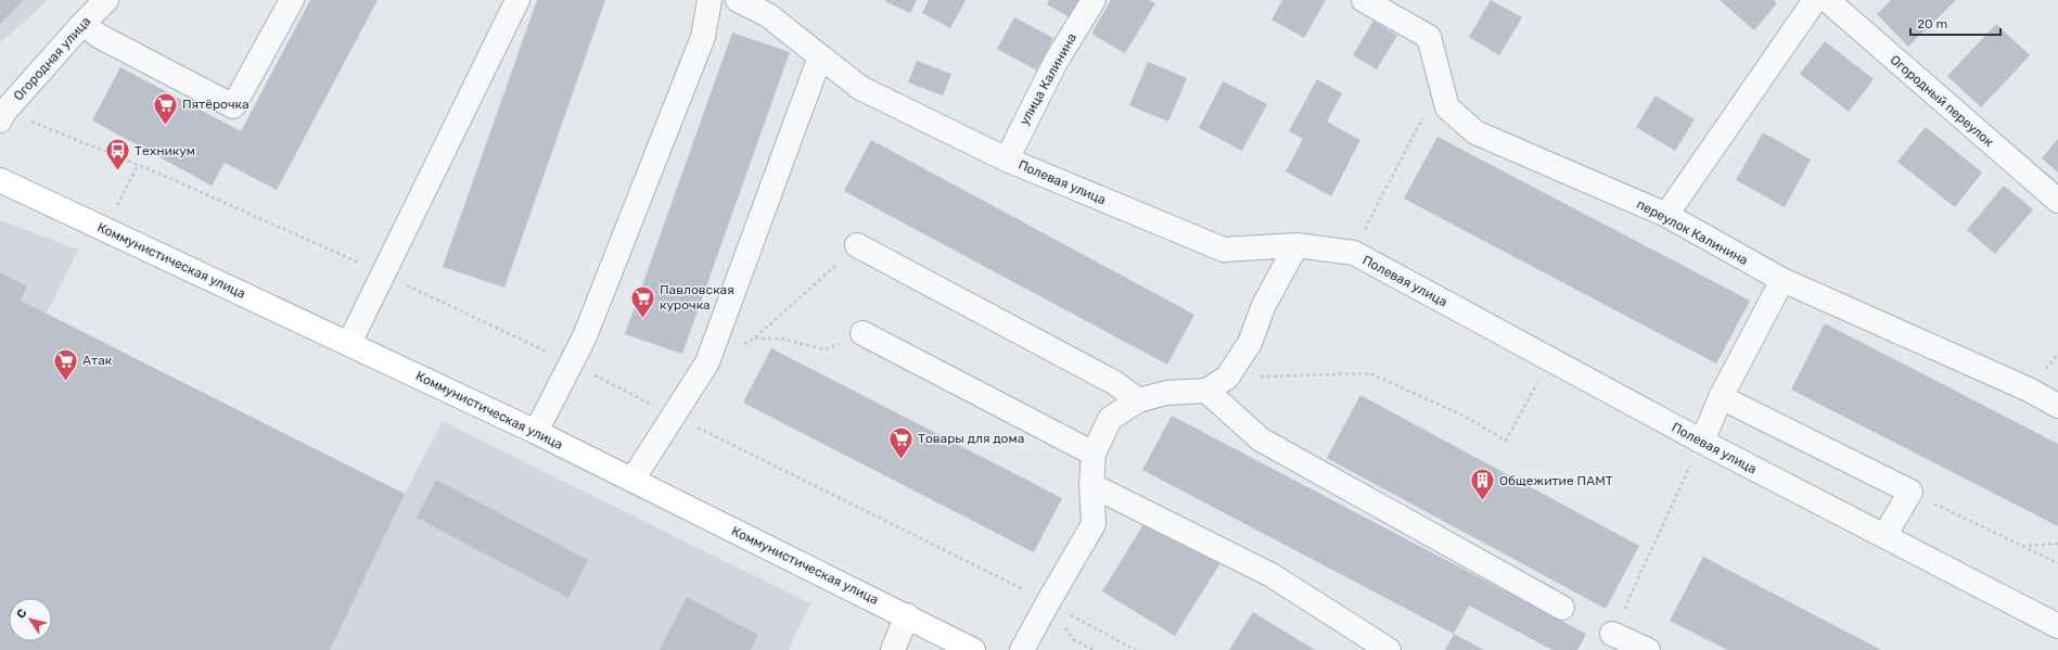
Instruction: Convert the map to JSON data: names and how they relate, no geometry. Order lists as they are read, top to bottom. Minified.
{"streets":{"main road":["Коммунистическая улица"],"street":["Огородная улица","улица Калинина","Огородный переулок","Полевая улица","переулок Калинина"]},"crossings":[["улица Калинина","Полевая улица"]],"places":{"supermarket":["Пятёрочка","Павловская курочка","Атак","Товары для дома"],"bus stop":["Техникум"],"building":["Общежитие ПАМТ"]},"scale_bar":"20 m","north":"top left"}
